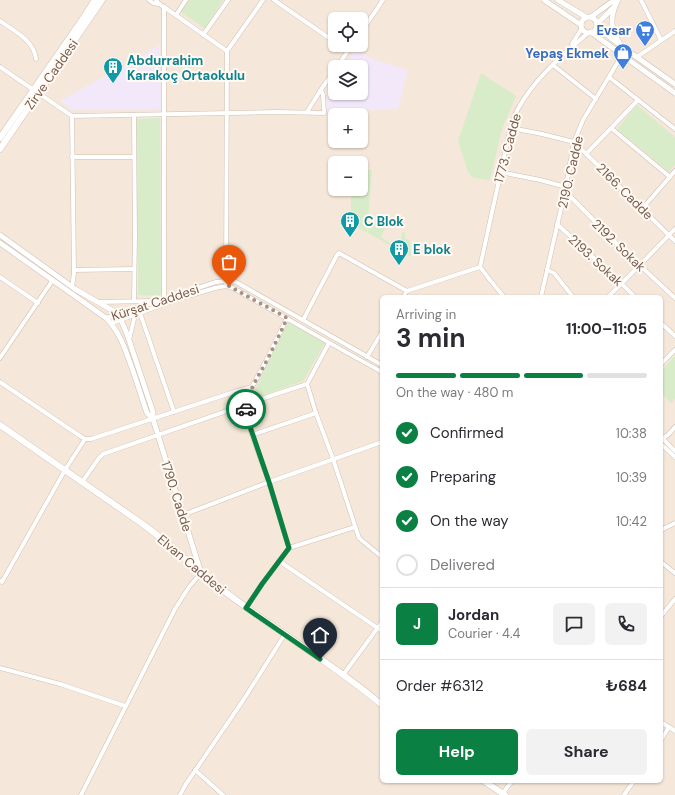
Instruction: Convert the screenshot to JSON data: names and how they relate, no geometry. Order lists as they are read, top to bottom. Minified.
{"streets":{"main road":["Zirve Caddesi","Elvan Caddesi"],"street":["1773. Cadde","2190. Cadde","2166. Cadde","2192. Sokak","2193. Sokak","Kürşat Caddesi","1790. Cadde"]},"crossings":[["2190. Cadde","2166. Cadde"],["2190. Cadde","2192. Sokak"],["2190. Cadde","2193. Sokak"],["Kürşat Caddesi","1790. Cadde"],["1790. Cadde","Elvan Caddesi"]],"places":{"supermarket":["Evsar"],"shop":["Yepaş Ekmek"],"building":["Abdurrahim Karakoç Ortaokulu","C Blok","E blok"]},"page":{"map_buttons":["+","−"],"heading":["3 min","Arriving in","11:00–11:05"],"panel":["Jordan","Courier · 4.4","Order #6312","₺684"],"bar":"On the way · 480 m","list":[["Confirmed","10:38"],["Preparing","10:39"],["On the way","10:42"],"Delivered"],"round":"J","buttons":["Help","Share"]}}
